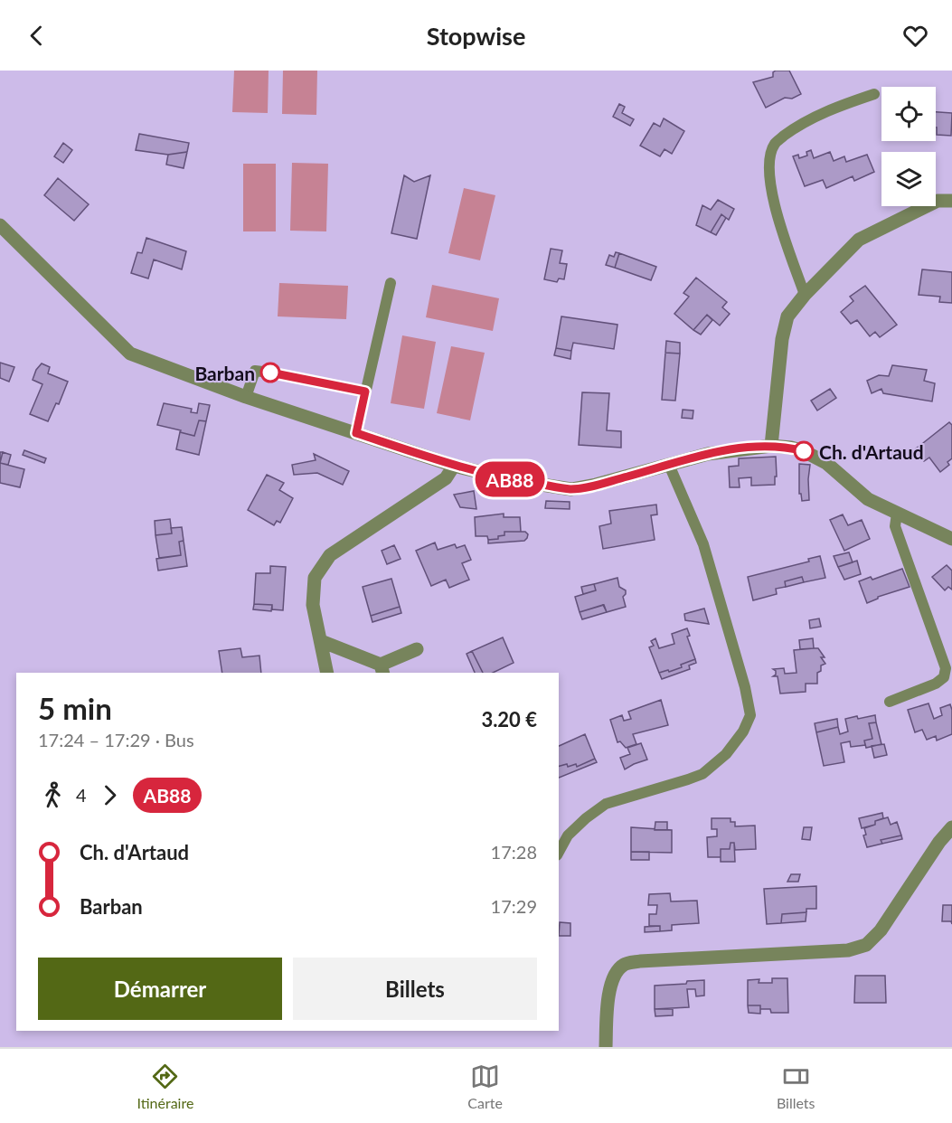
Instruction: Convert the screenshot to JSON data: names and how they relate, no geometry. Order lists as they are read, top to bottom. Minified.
{"places":["Barban","Ch. d'Artaud"],"lines":["bus line AB88"],"page":{"header":"Stopwise","on_map":"AB88","heading":["5 min","17:24 – 17:29 · Bus","3.20 €"],"legs":["4","AB88"],"list":[{"name":"Ch. d'Artaud","value":"17:28"},{"name":"Barban","value":"17:29"}],"buttons":["Démarrer","Billets"],"tabs":["Itinéraire","Carte","Billets"]}}
